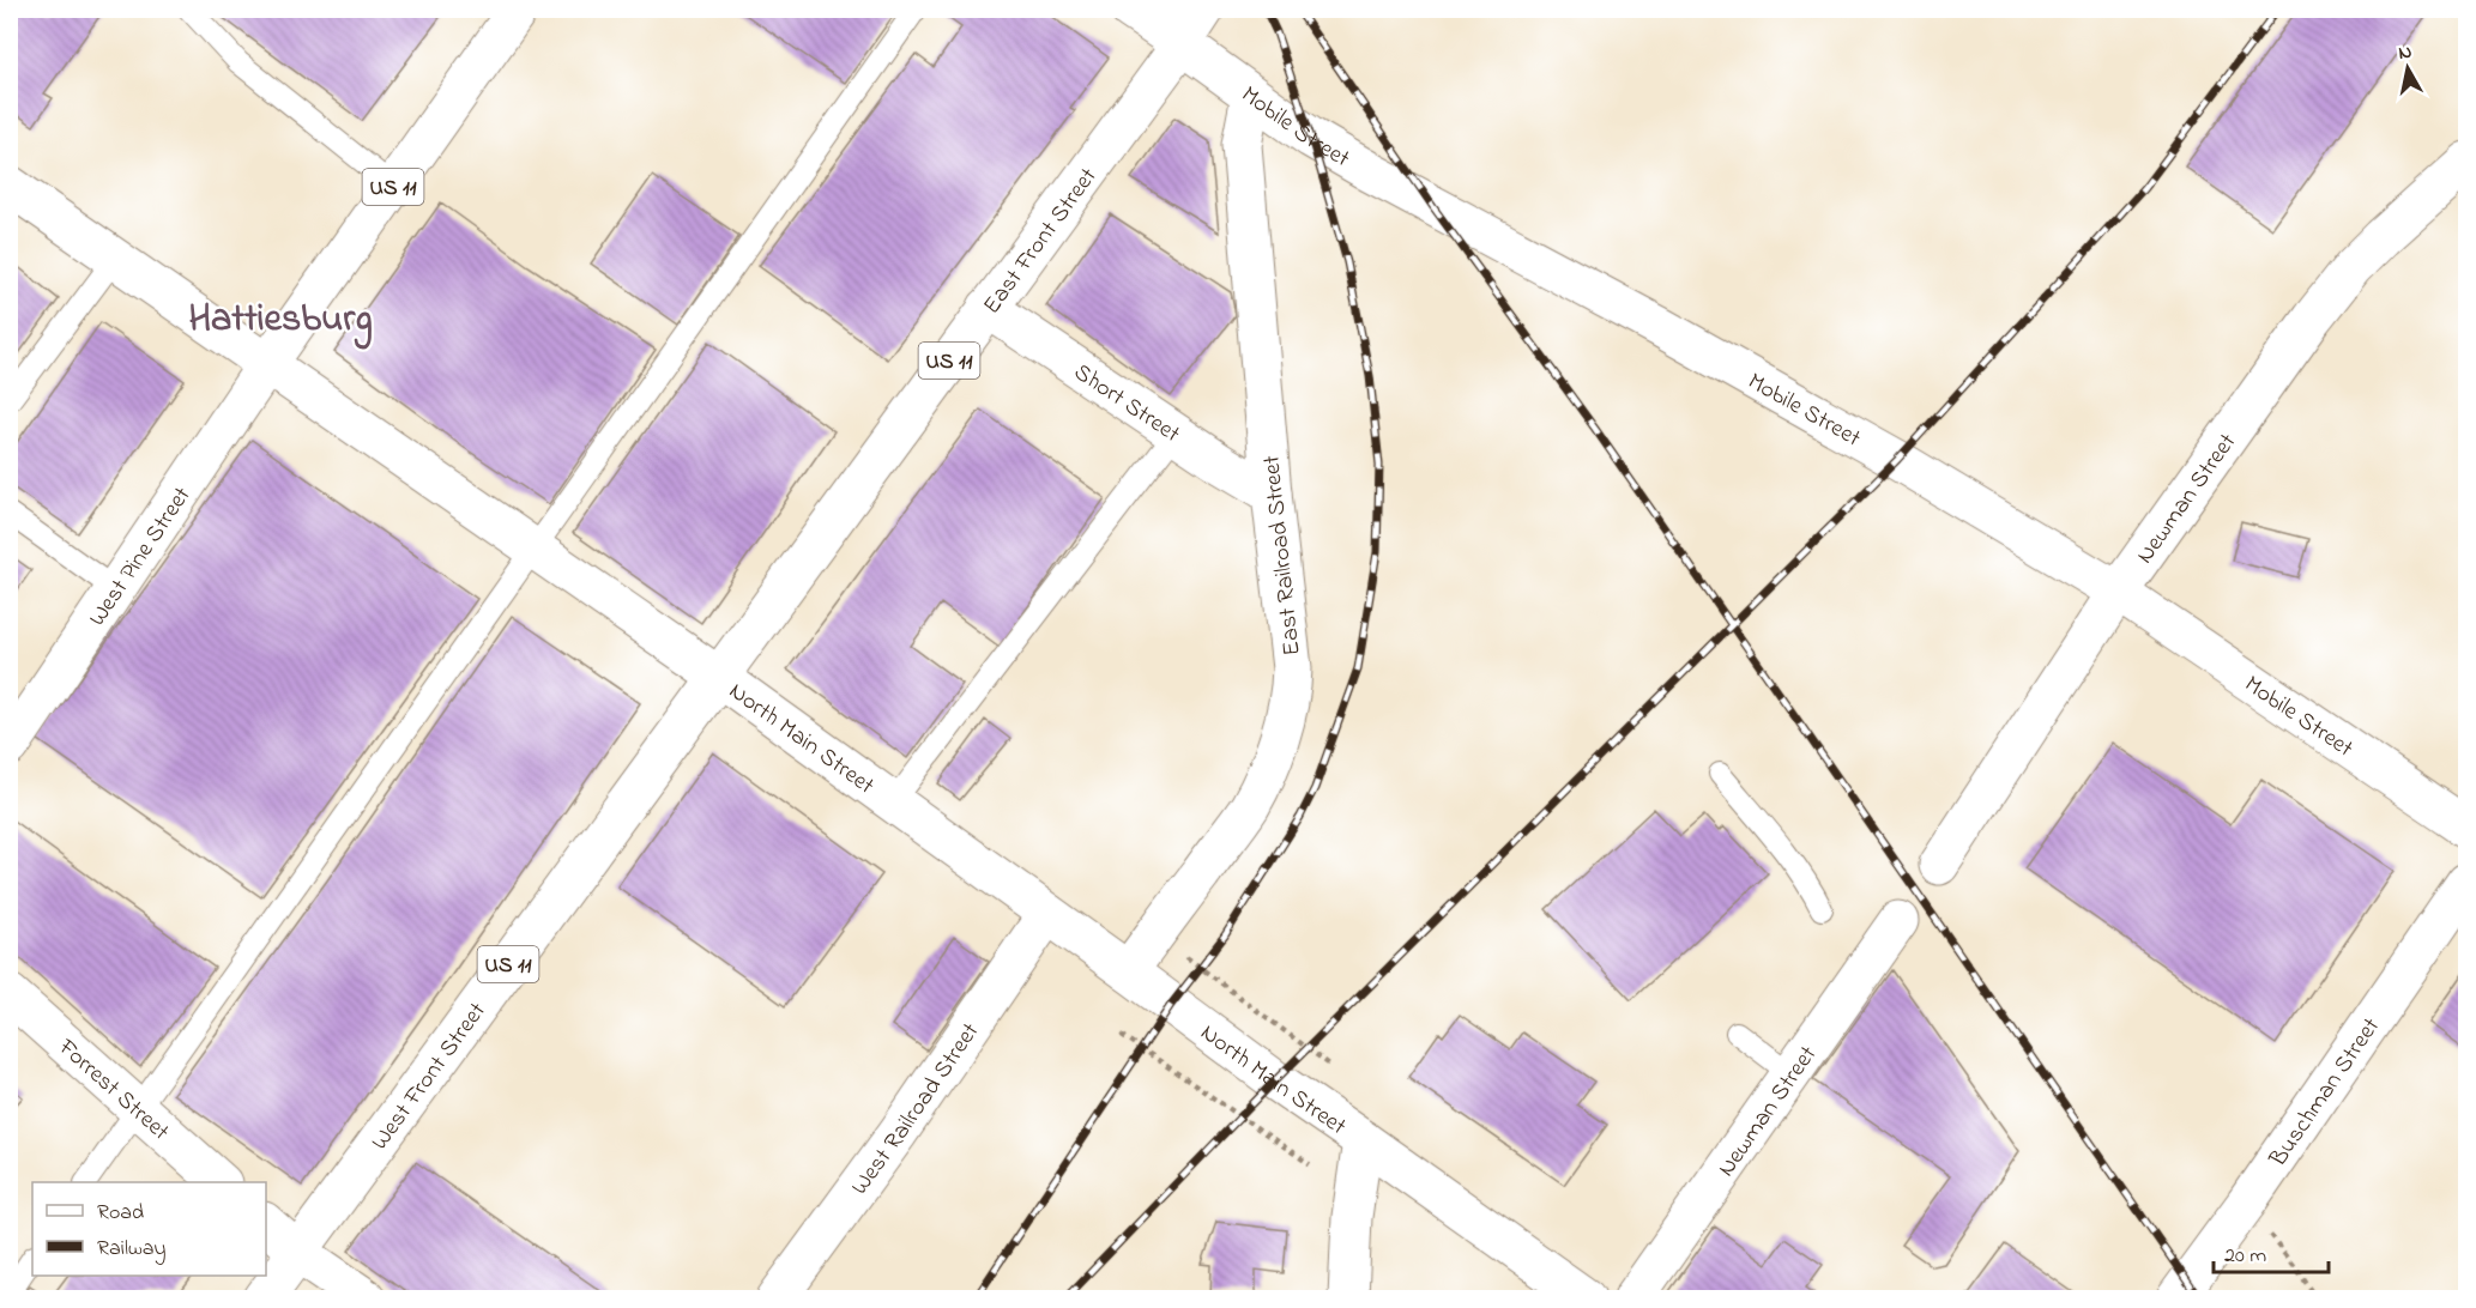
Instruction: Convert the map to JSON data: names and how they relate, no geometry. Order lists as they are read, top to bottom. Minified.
{"streets":{"street":["Mobile Street","US 11","East Front Street","Short Street","Newman Street","West Pine Street","East Railroad Street","North Main Street","West Front Street","Forrest Street","Buschman Street","West Railroad Street"]},"crossings":[["Mobile Street","East Front Street"],["Mobile Street","Newman Street"],["Mobile Street","East Railroad Street"],["US 11","West Pine Street"],["US 11","North Main Street"],["East Front Street","Short Street"],["East Front Street","North Main Street"],["East Front Street","West Front Street"],["Short Street","East Railroad Street"],["West Pine Street","North Main Street"],["East Railroad Street","North Main Street"],["North Main Street","West Front Street"],["North Main Street","West Railroad Street"]],"districts":["Hattiesburg"],"legend":["Road","Railway"],"scale_bar":"20 m","north":"top"}
